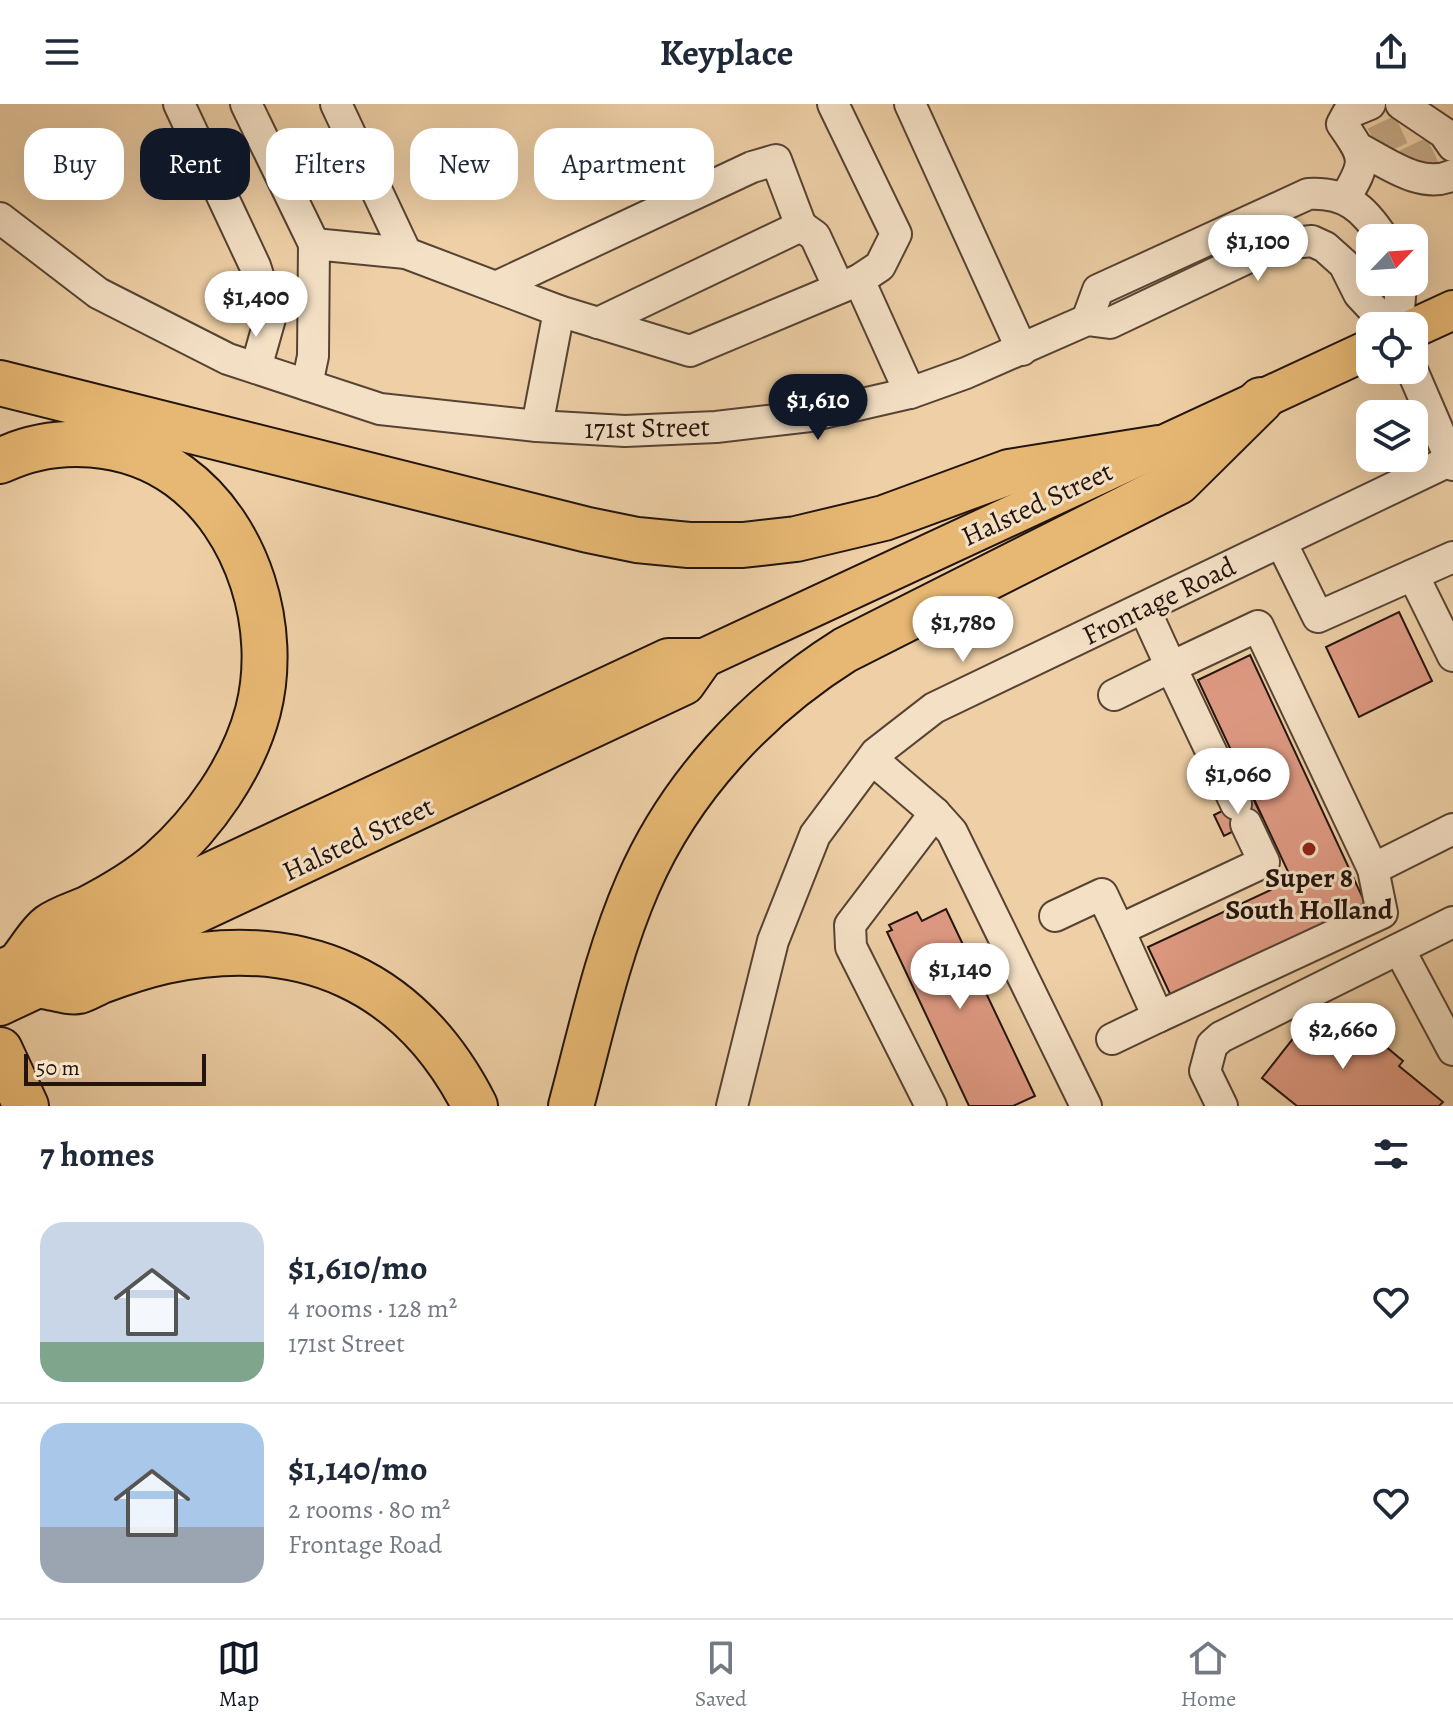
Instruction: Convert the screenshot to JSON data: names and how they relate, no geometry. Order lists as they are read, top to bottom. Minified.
{"streets":{"main road":["Halsted Street"],"street":["171st Street","Frontage Road"]},"places":["Super 8 South Holland"],"scale_bar":"50 m","north":"top right","page":{"header":"Keyplace","chip":["Buy","Rent","Filters","New","Apartment"],"price":["$1,100","$1,400","$1,610","$1,780","$1,060","$1,140","$2,660"],"scale":"50 m","heading":"7 homes","list":[{"name":"$1,610/mo","note":"4 rooms · 128 m² · 171st Street"},{"name":"$1,140/mo","note":"2 rooms · 80 m² · Frontage Road"}],"tabs":["Map","Saved","Home"]}}
